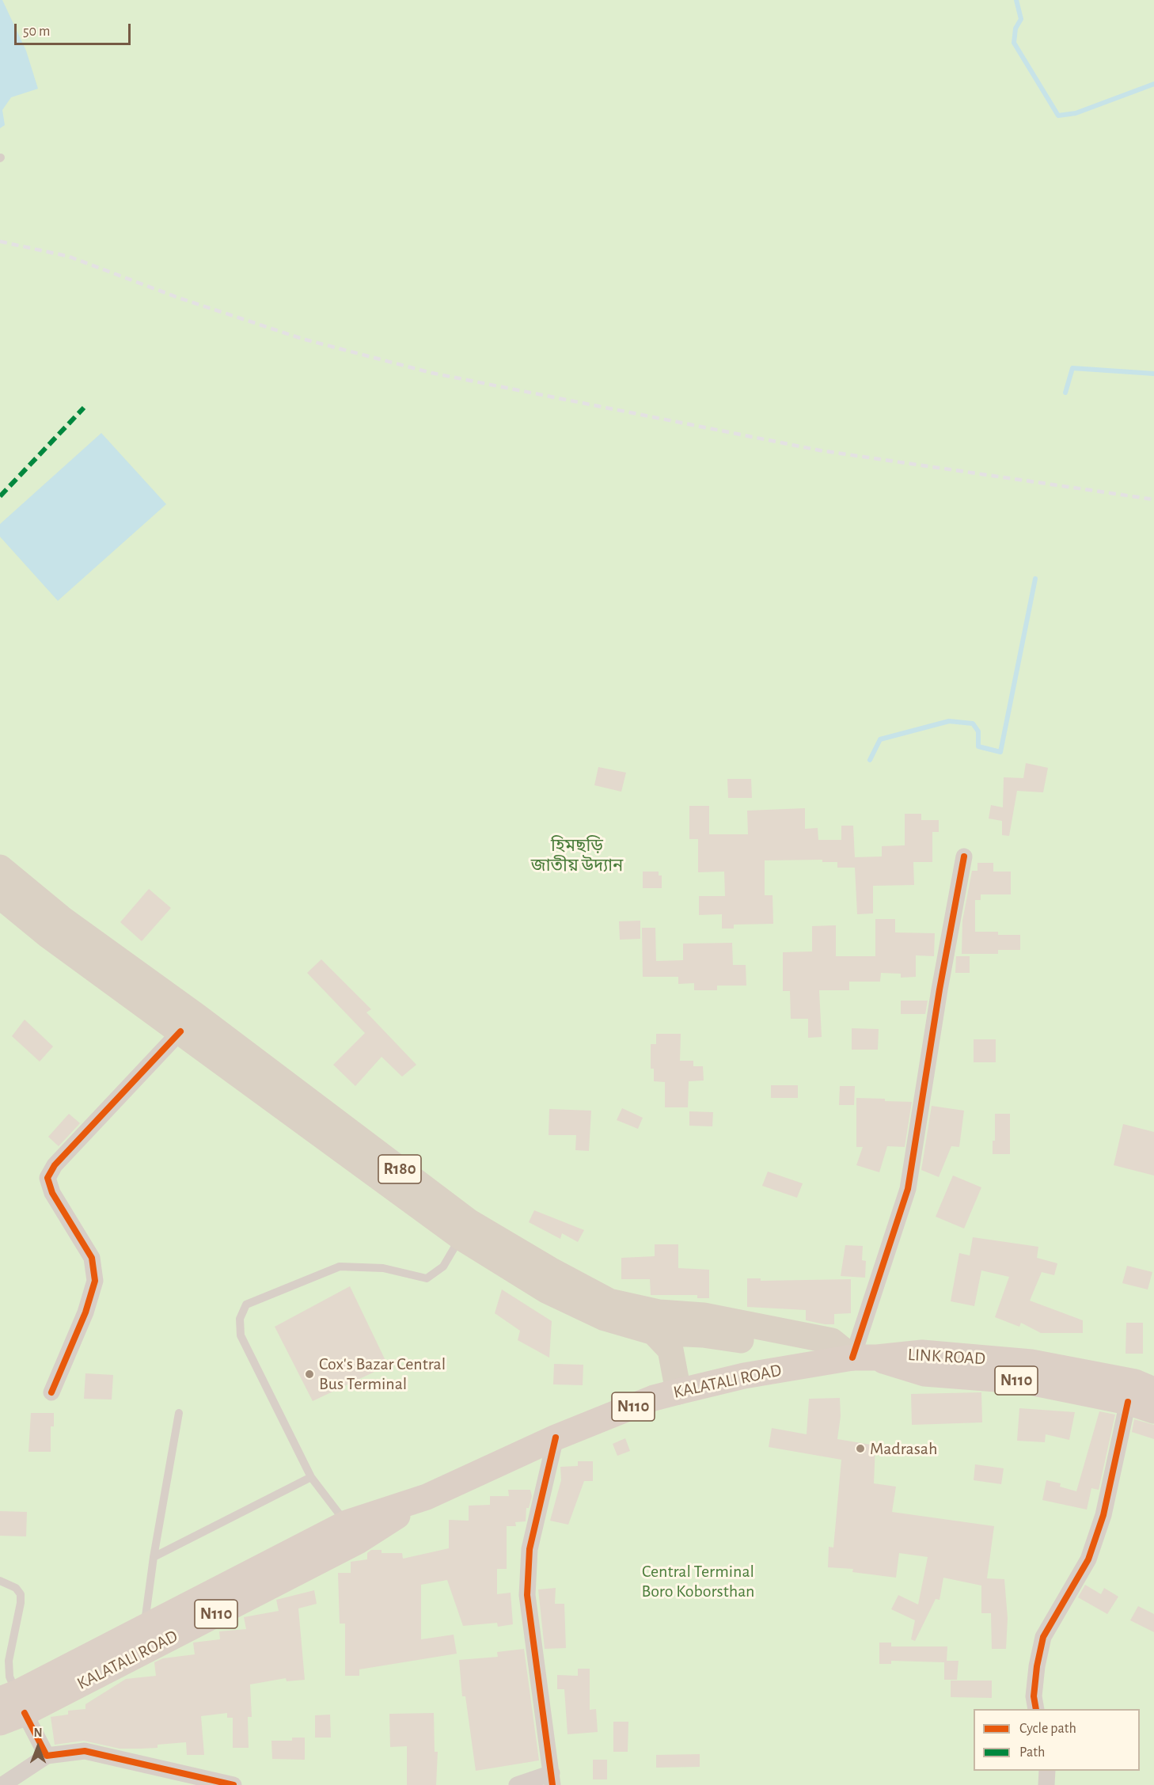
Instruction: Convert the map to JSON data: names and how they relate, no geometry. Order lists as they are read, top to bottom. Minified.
{"streets":{"highway":["LINK ROAD","N110","KALATALI ROAD"],"main road":["R180"]},"crossings":[["R180","LINK ROAD"],["R180","KALATALI ROAD"],["LINK ROAD","KALATALI ROAD"]],"parks":["হিমছড়ি জাতীয় উদ্যান","Central Terminal Boro Koborsthan"],"places":["Cox's Bazar Central Bus Terminal","Madrasah"],"legend":["Cycle path","Path"],"scale_bar":"50 m","north":"top"}
